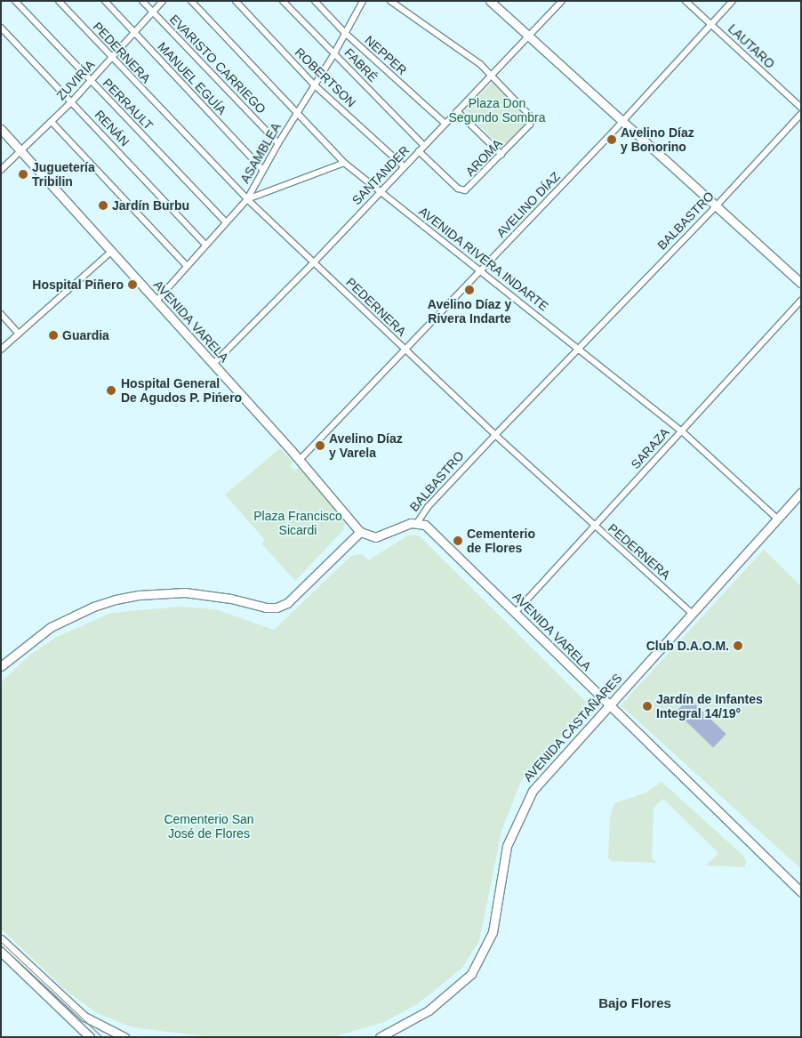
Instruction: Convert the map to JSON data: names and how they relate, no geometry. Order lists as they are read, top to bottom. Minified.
{"streets":{"main road":["BALBASTRO","AVENIDA VARELA","AVENIDA CASTAÑARES"],"street":["LAUTARO","PEDERNERA","NEPPER","EVARISTO CARRIEGO","FABRÉ","ROBERTSON","MANUEL EGUÍA","ZUVIRÍA","PERRAULT","RENÁN","ASAMBLEA","AROMA","SANTANDER","AVELINO DÍAZ","AVENIDA RIVERA INDARTE","SARAZA"]},"crossings":[["LAUTARO","AVELINO DÍAZ"],["PEDERNERA","ZUVIRÍA"],["PEDERNERA","ASAMBLEA"],["PEDERNERA","SANTANDER"],["PEDERNERA","AVELINO DÍAZ"],["PEDERNERA","BALBASTRO"],["PEDERNERA","SARAZA"],["PEDERNERA","AVENIDA CASTAÑARES"],["NEPPER","ASAMBLEA"],["NEPPER","SANTANDER"],["EVARISTO CARRIEGO","ZUVIRÍA"],["EVARISTO CARRIEGO","ASAMBLEA"],["FABRÉ","ASAMBLEA"],["FABRÉ","SANTANDER"],["ROBERTSON","ASAMBLEA"],["ROBERTSON","SANTANDER"],["MANUEL EGUÍA","ZUVIRÍA"],["MANUEL EGUÍA","ASAMBLEA"],["ZUVIRÍA","PERRAULT"],["ZUVIRÍA","RENÁN"],["ZUVIRÍA","AVENIDA VARELA"],["PERRAULT","ASAMBLEA"],["RENÁN","ASAMBLEA"],["ASAMBLEA","AVENIDA RIVERA INDARTE"],["ASAMBLEA","AVENIDA VARELA"],["AROMA","SANTANDER"],["SANTANDER","AVENIDA RIVERA INDARTE"],["SANTANDER","AVENIDA VARELA"],["AVELINO DÍAZ","AVENIDA RIVERA INDARTE"],["AVELINO DÍAZ","AVENIDA VARELA"],["BALBASTRO","AVENIDA RIVERA INDARTE"],["BALBASTRO","AVENIDA VARELA"],["AVENIDA RIVERA INDARTE","SARAZA"],["AVENIDA RIVERA INDARTE","AVENIDA CASTAÑARES"],["AVENIDA VARELA","SARAZA"],["AVENIDA VARELA","AVENIDA CASTAÑARES"]],"districts":["Bajo Flores"],"parks":["Plaza Don Segundo Sombra","Plaza Francisco Sicardi","Cementerio San José de Flores"],"places":["Avelino Díaz y Bonorino","Juguetería Tribilin","Jardín Burbu","Hospital Piñero","Avelino Díaz y Rivera Indarte","Guardia","Hospital General De Agudos P. Pińero","Avelino Díaz y Varela","Cementerio de Flores","Club D.A.O.M.","Jardín de Infantes Integral 14/19°"]}
